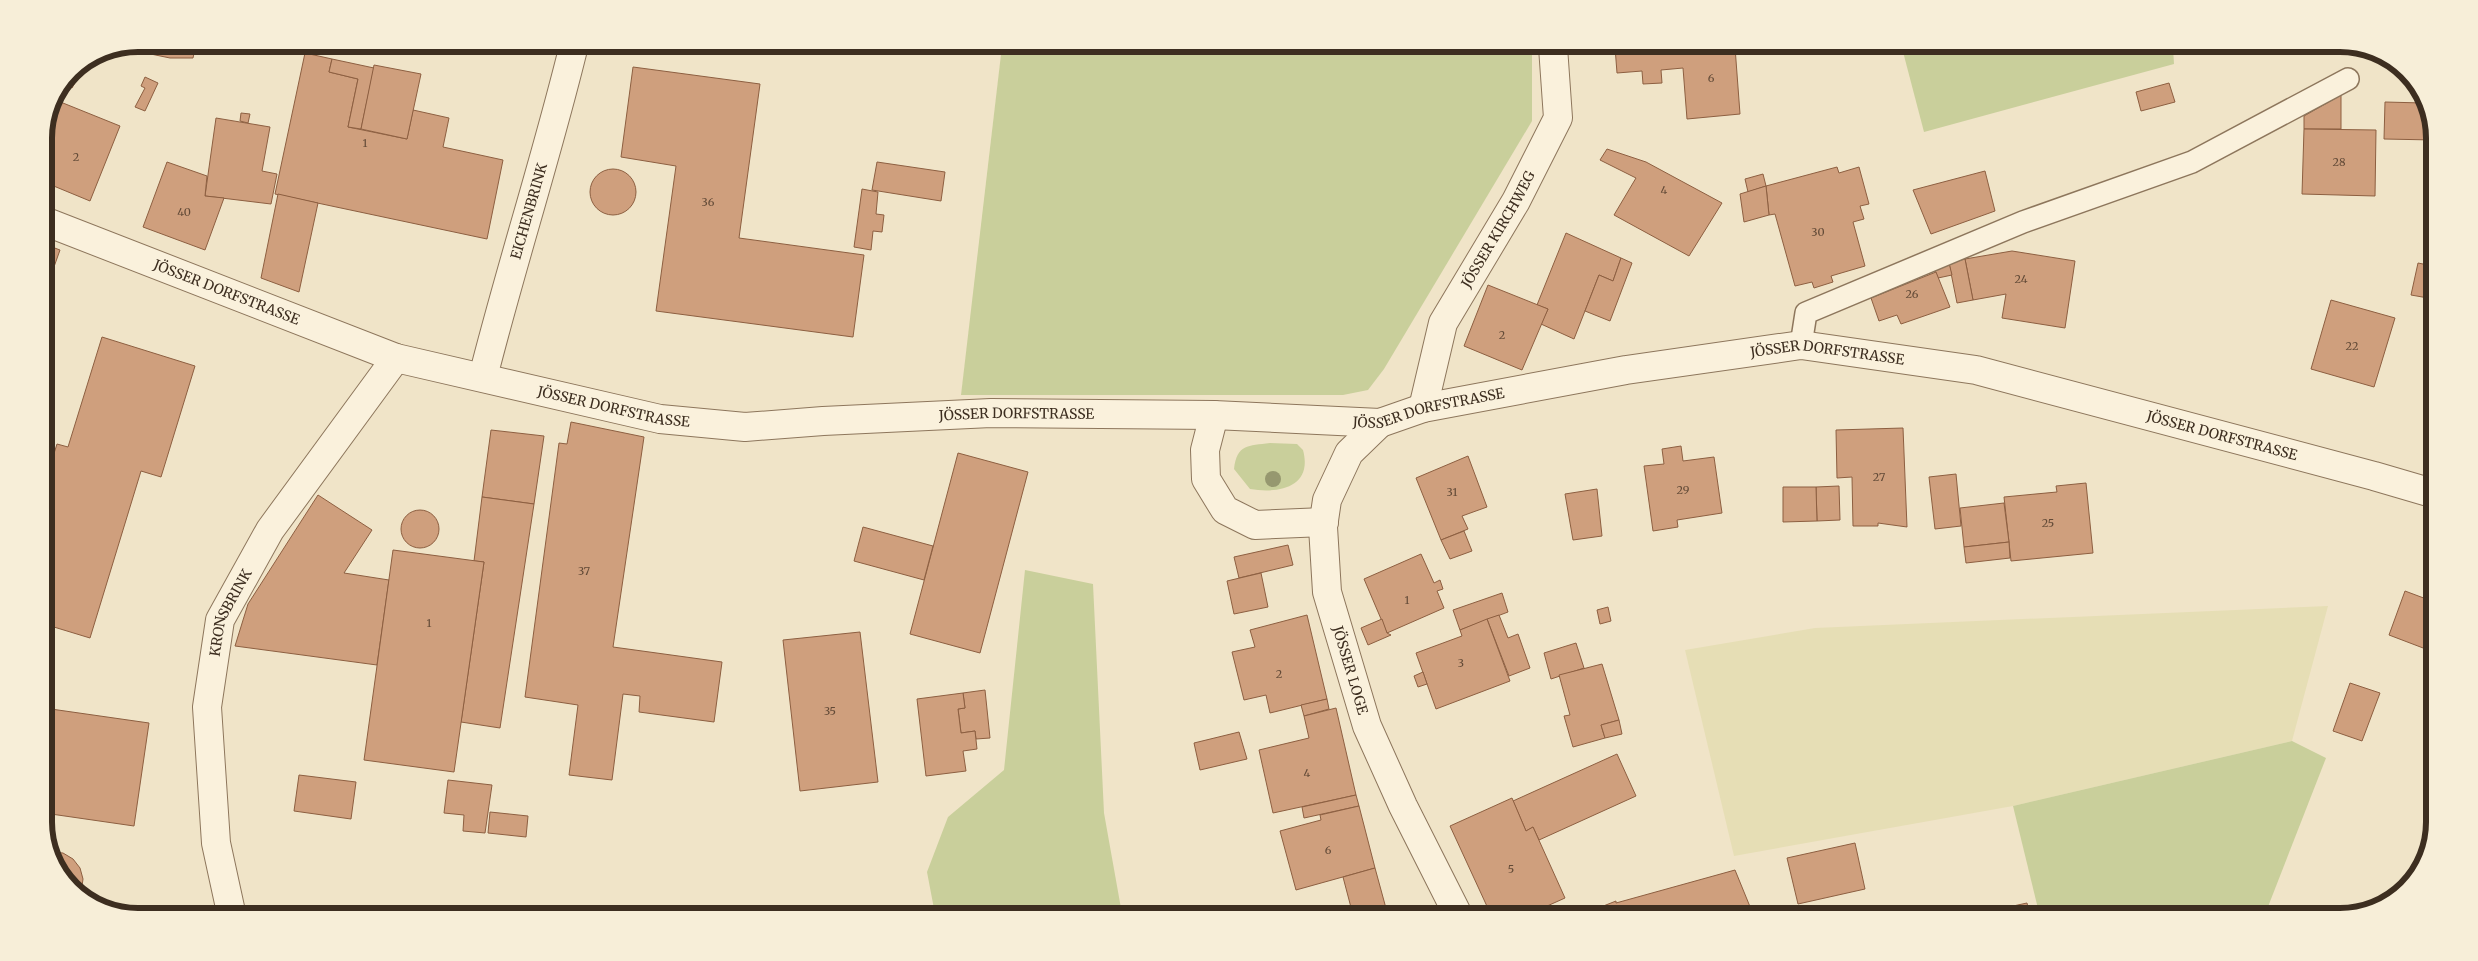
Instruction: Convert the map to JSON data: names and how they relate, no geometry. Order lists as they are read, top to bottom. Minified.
{"streets":{"street":["EICHENBRINK","JÖSSER KIRCHWEG","JÖSSER DORFSTRASSE","KRONSBRINK","JÖSSER LOGE"]},"crossings":[["EICHENBRINK","JÖSSER DORFSTRASSE"],["JÖSSER KIRCHWEG","JÖSSER DORFSTRASSE"],["JÖSSER DORFSTRASSE","KRONSBRINK"],["JÖSSER DORFSTRASSE","JÖSSER LOGE"]],"house_numbers":["6","1","2","28","4","36","40","30","24","26","2","22","27","29","31","25","37","1","1","3","2","35","4","6","5"]}
